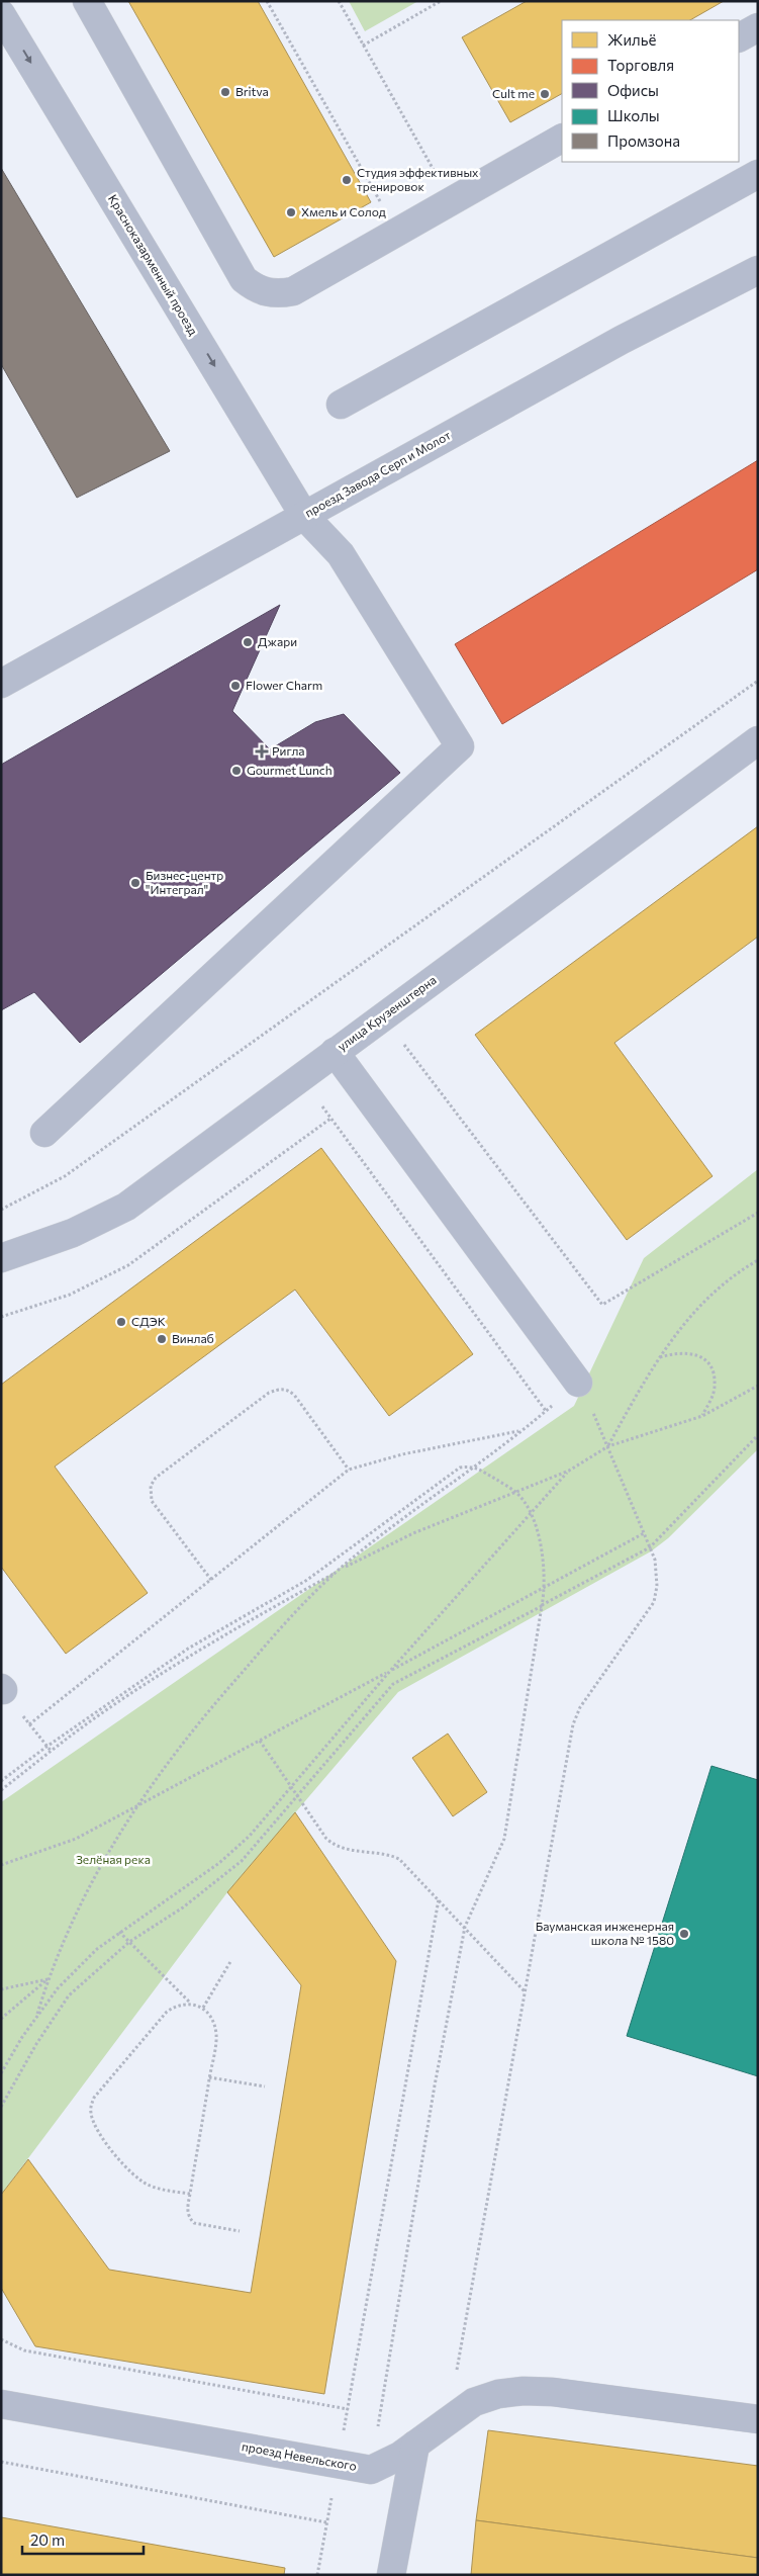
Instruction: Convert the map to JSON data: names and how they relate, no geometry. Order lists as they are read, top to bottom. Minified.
{"streets":{"street":["Красноказарменный проезд","проезд Завода Серп и Молот","улица Крузенштерна","проезд Невельского"]},"crossings":[["Красноказарменный проезд","проезд Завода Серп и Молот"]],"one_way":["Красноказарменный проезд"],"parks":["Зелёная река"],"places":{"other":["Britva","Cult me","Студия эффективных тренировок","Хмель и Солод","Джари","Flower Charm","Gourmet Lunch","Бизнес-центр \"Интеграл\"","СДЭК","Винлаб","Бауманская инженерная школа № 1580"],"health":["Ригла"]},"legend":["Жильё","Торговля","Офисы","Школы","Промзона"],"scale_bar":"20 m"}
